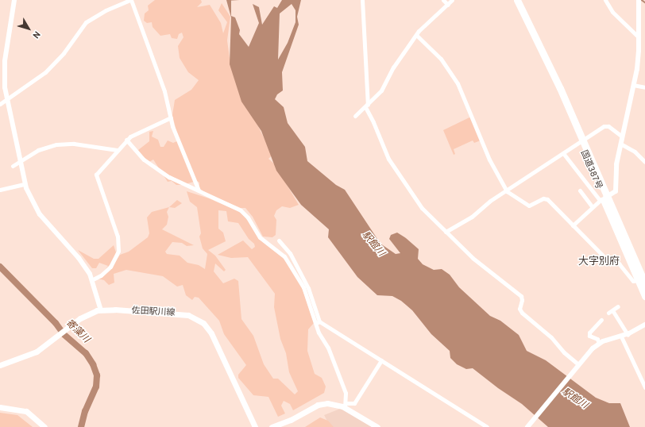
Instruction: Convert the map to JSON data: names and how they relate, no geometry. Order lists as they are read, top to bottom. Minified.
{"streets":{"highway":["国道387号"],"main road":["佐田駅川線"]},"districts":["大字別府"],"water":["駅館川","寄藻川"],"north":"bottom right"}
